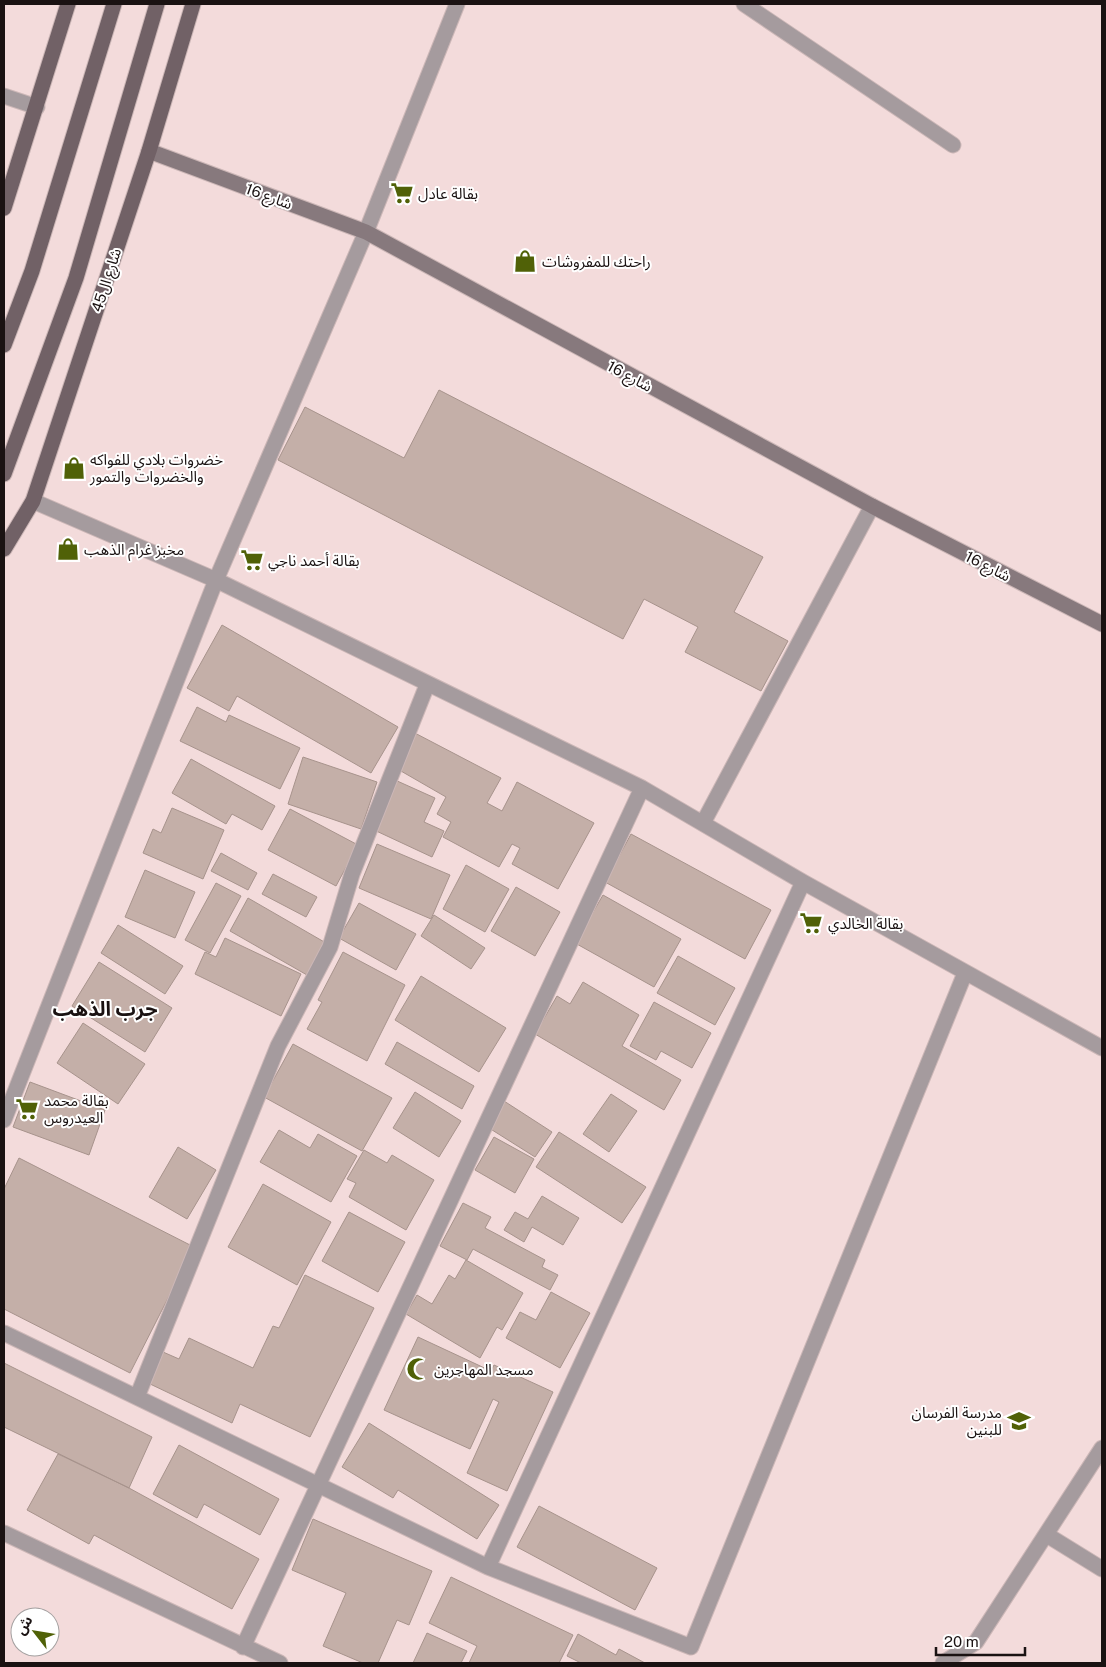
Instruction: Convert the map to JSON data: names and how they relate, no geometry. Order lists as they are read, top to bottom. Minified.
{"streets":{"main road":["شارع ال45"],"street":["شارع 16"]},"crossings":[["شارع 16","شارع ال45"]],"districts":["جرب الذهب"],"places":{"supermarket":["بقالة عادل","بقالة أحمد ناجي","بقالة الخالدي","بقالة محمد العيدروس"],"shop":["راحتك للمفروشات","خضروات بلادي للفواكه والخضروات والتمور","مخبز غرام الذهب"],"mosque":["مسجد المهاجرين"],"school or university":["مدرسة الفرسان للبنين"]},"scale_bar":"20 m","north":"top left"}
